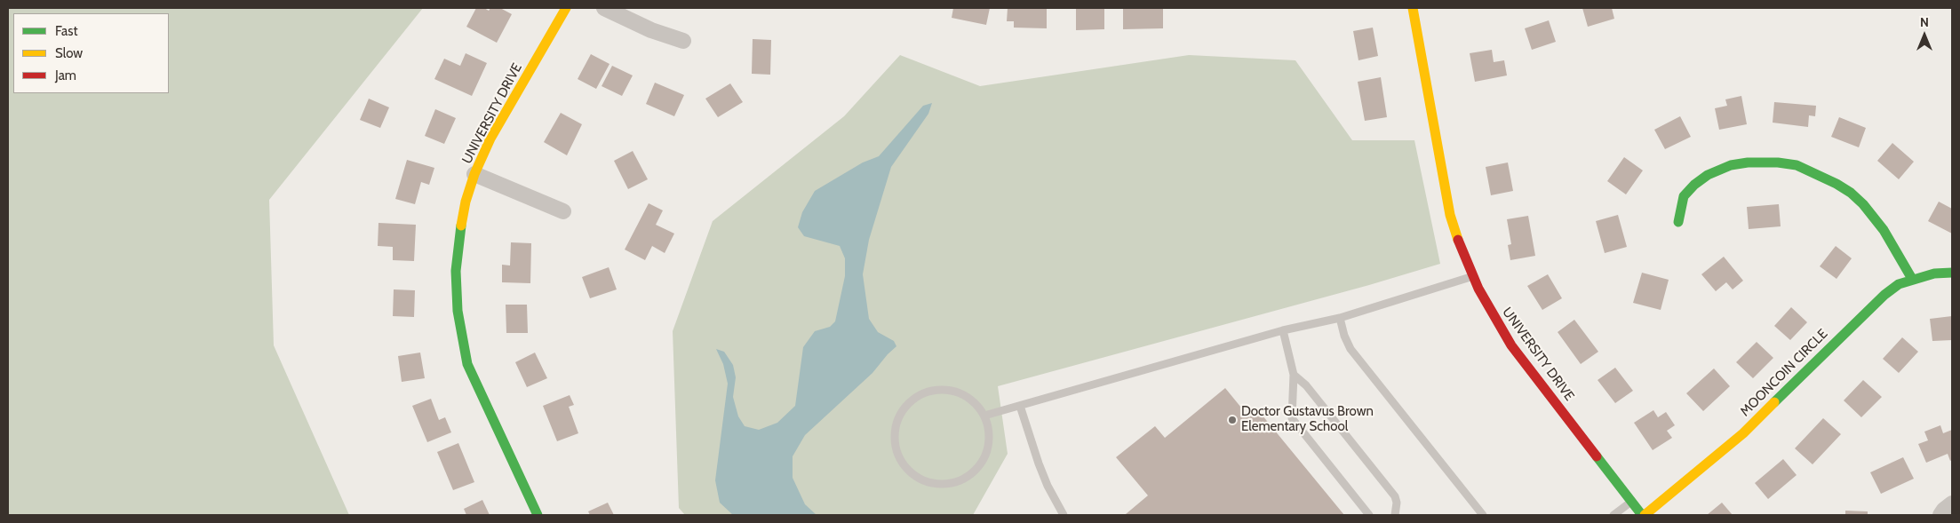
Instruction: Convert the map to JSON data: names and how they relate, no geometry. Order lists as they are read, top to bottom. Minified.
{"streets":{"street":["UNIVERSITY DRIVE","MOONCOIN CIRCLE"]},"crossings":[["UNIVERSITY DRIVE","MOONCOIN CIRCLE"]],"places":["Doctor Gustavus Brown Elementary School"],"legend":["Fast","Slow","Jam"],"north":"top"}
